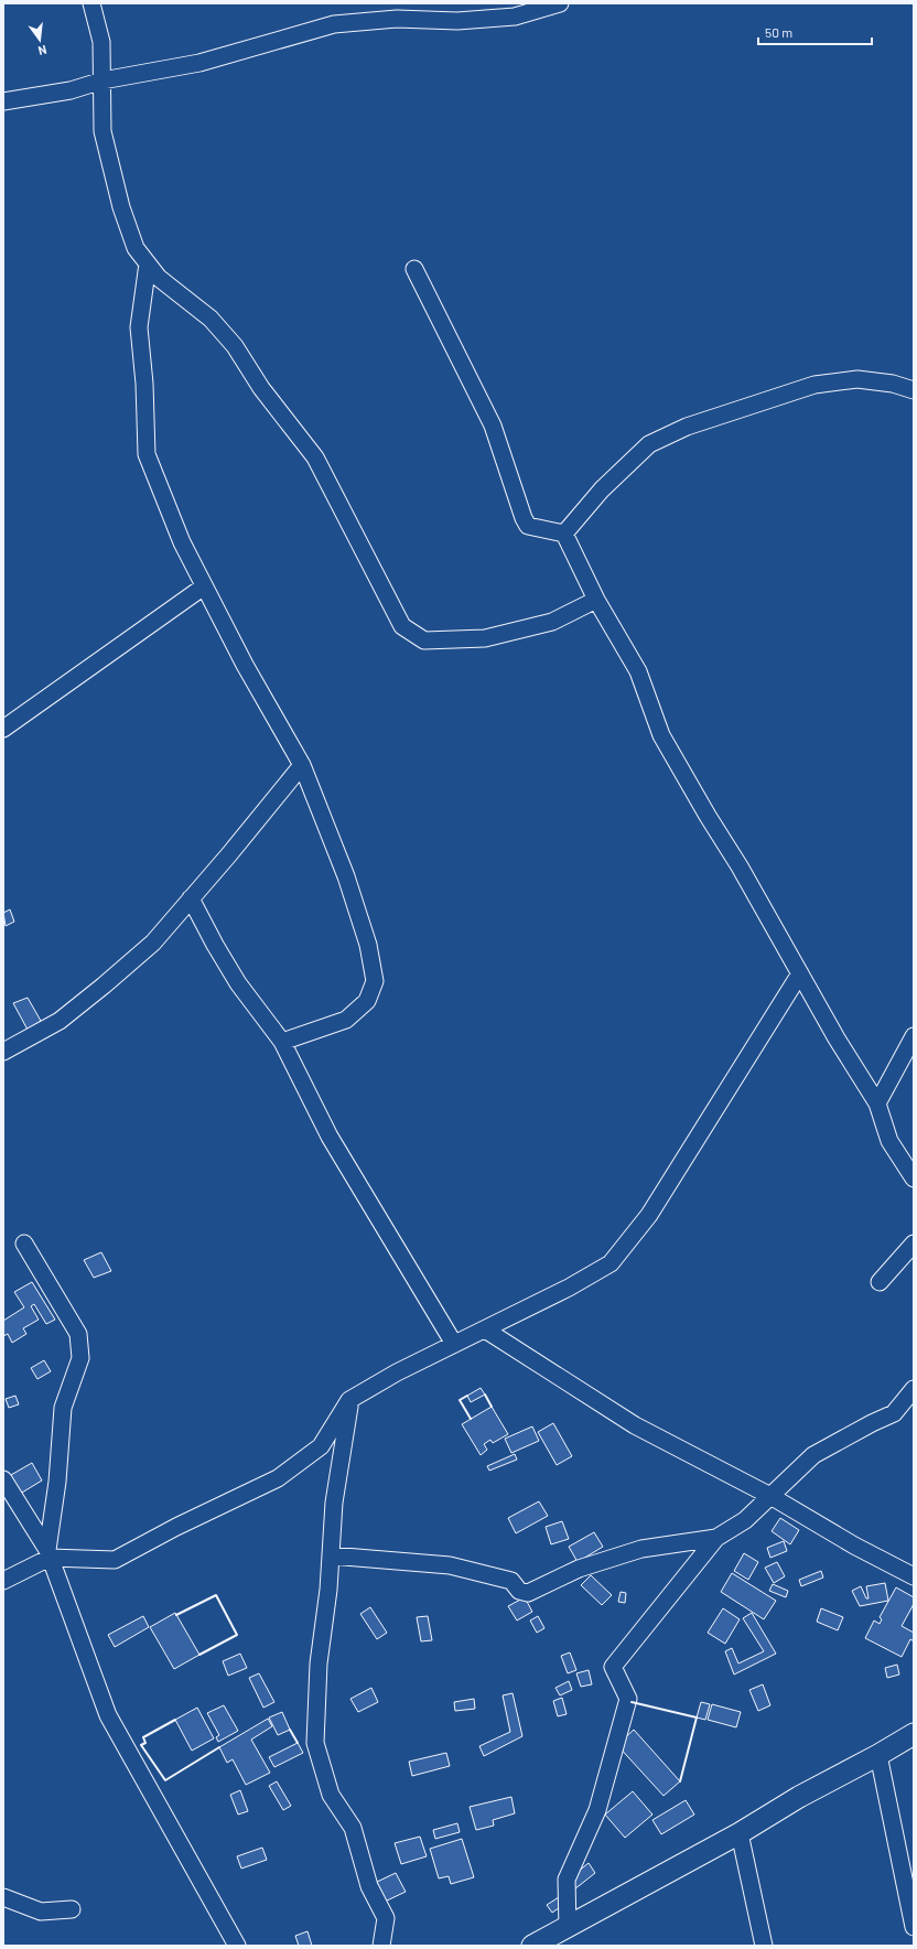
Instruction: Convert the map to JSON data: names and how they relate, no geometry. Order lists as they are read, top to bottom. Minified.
{"scale_bar":"50 m","north":"bottom"}
